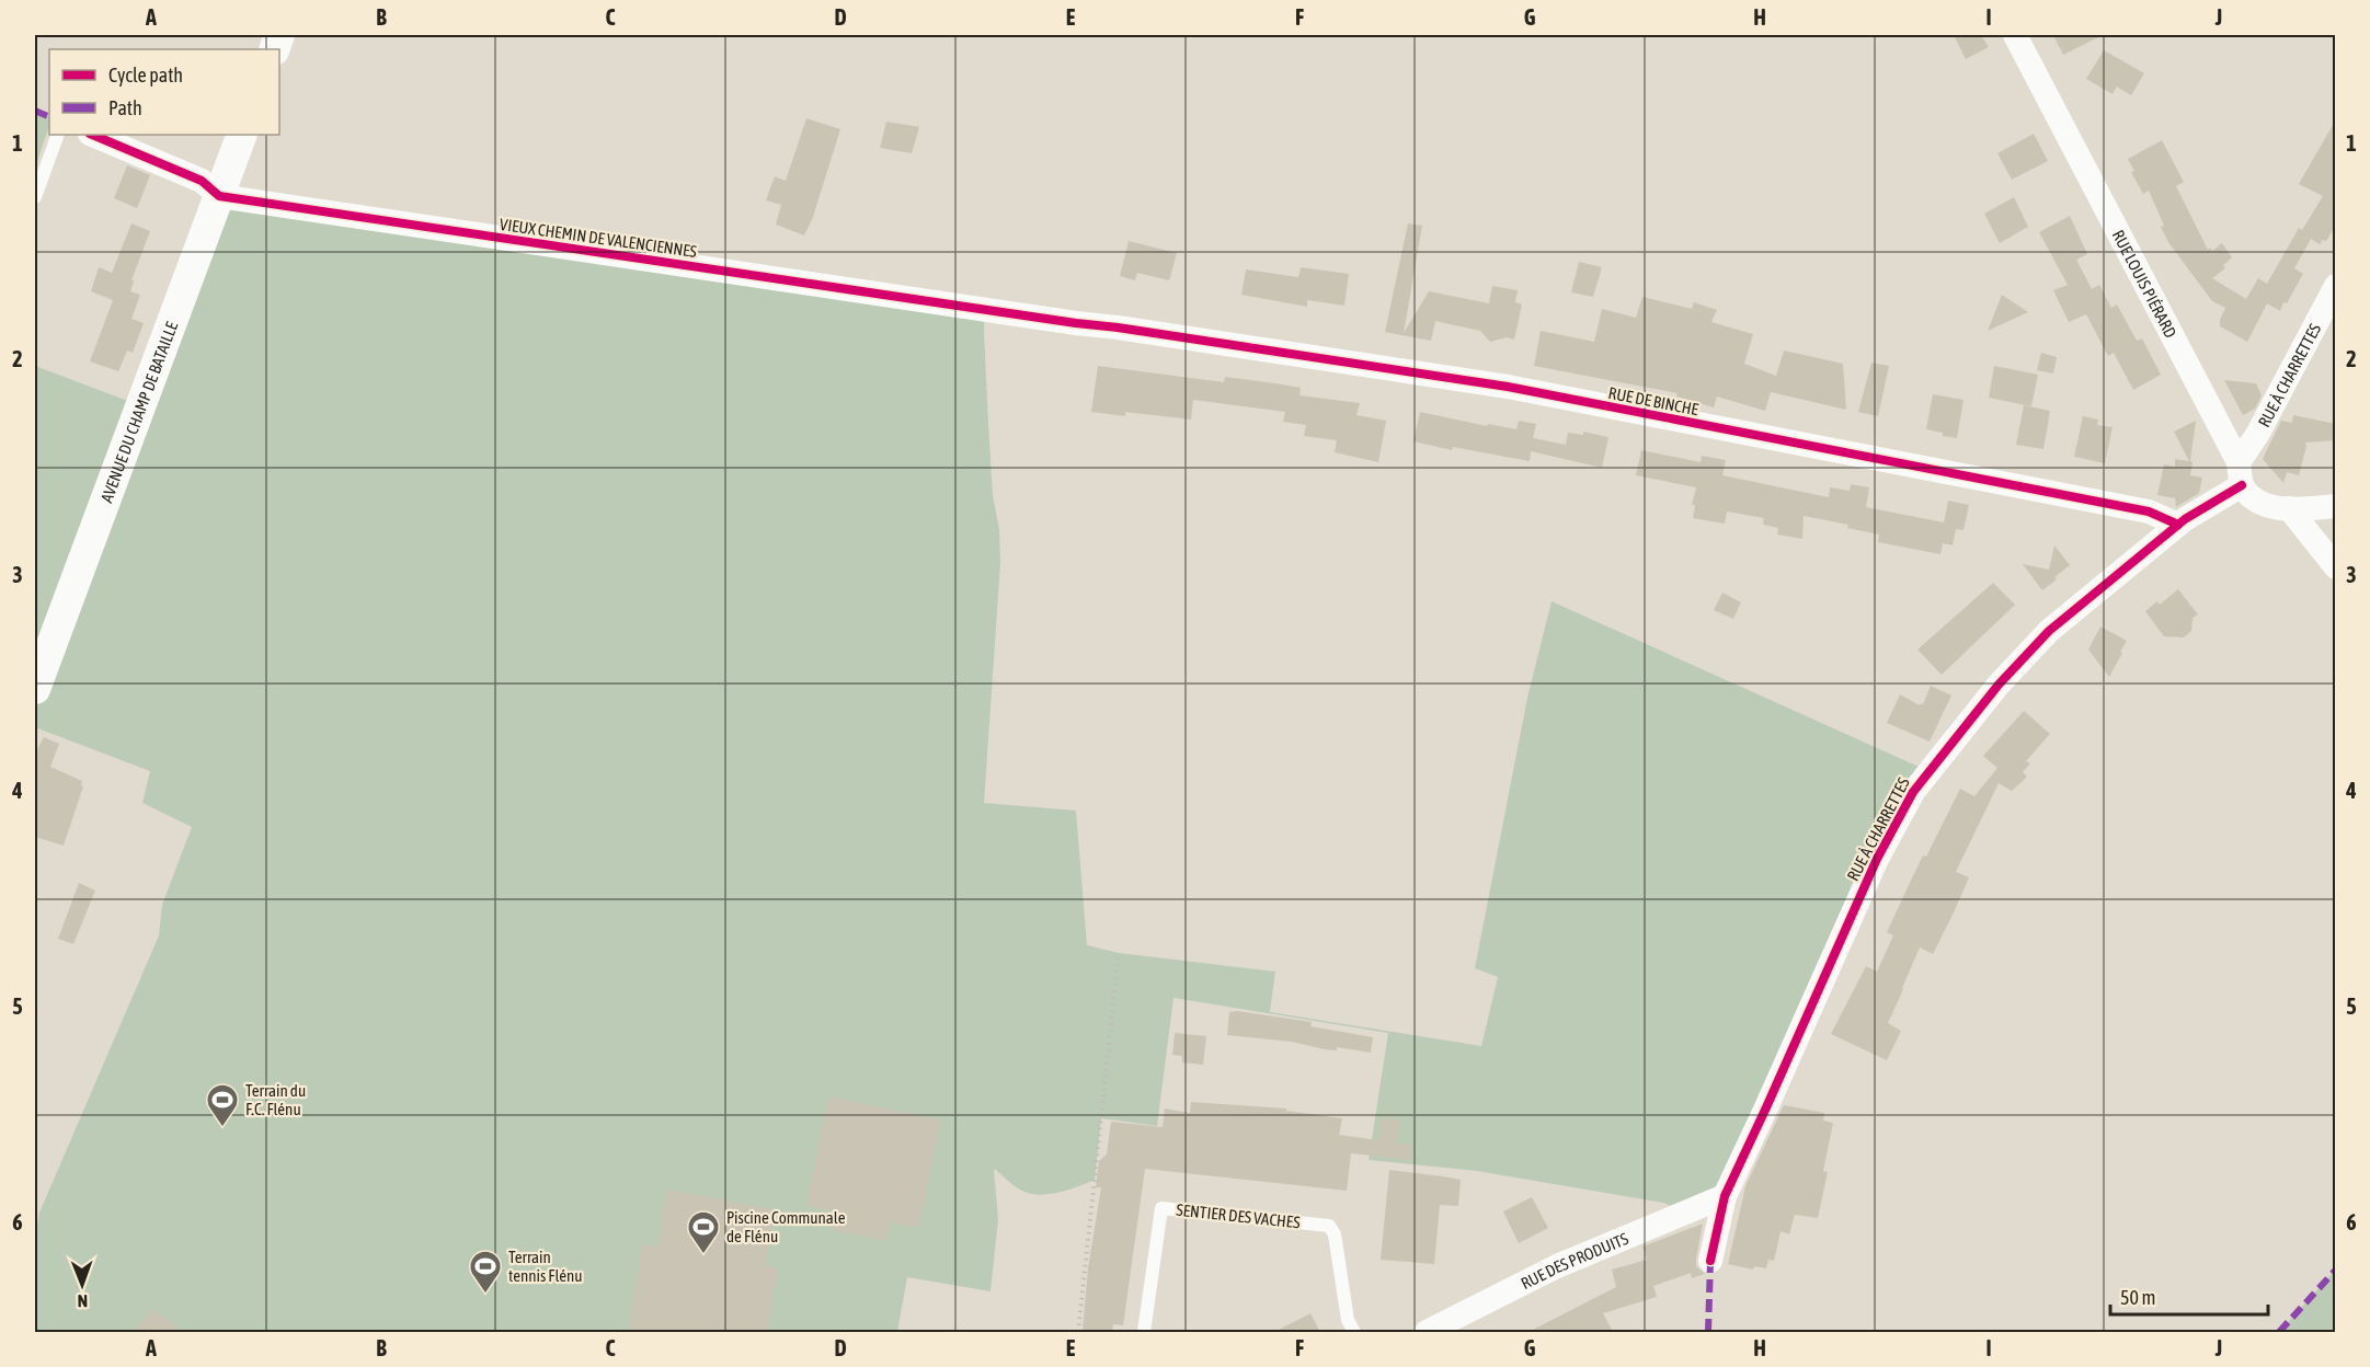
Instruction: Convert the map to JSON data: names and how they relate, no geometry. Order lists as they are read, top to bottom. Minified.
{"streets":{"street":["VIEUX CHEMIN DE VALENCIENNES","RUE LOUIS PIÉRARD","RUE À CHARRETTES","RUE DE BINCHE","AVENUE DU CHAMP DE BATAILLE","RUE DES PRODUITS"],"lane":["SENTIER DES VACHES"]},"crossings":[["VIEUX CHEMIN DE VALENCIENNES","RUE DE BINCHE"],["VIEUX CHEMIN DE VALENCIENNES","AVENUE DU CHAMP DE BATAILLE"],["RUE LOUIS PIÉRARD","RUE À CHARRETTES"],["RUE À CHARRETTES","RUE DE BINCHE"],["RUE À CHARRETTES","RUE DES PRODUITS"]],"places":{"sports":["Terrain du F.C. Flénu","Piscine Communale de Flénu","Terrain tennis Flénu"]},"legend":["Cycle path","Path"],"scale_bar":"50 m","north":"bottom","grid":{"columns":["A","B","C","D","E","F","G","H","I","J"],"rows":["1","2","3","4","5","6"]}}
